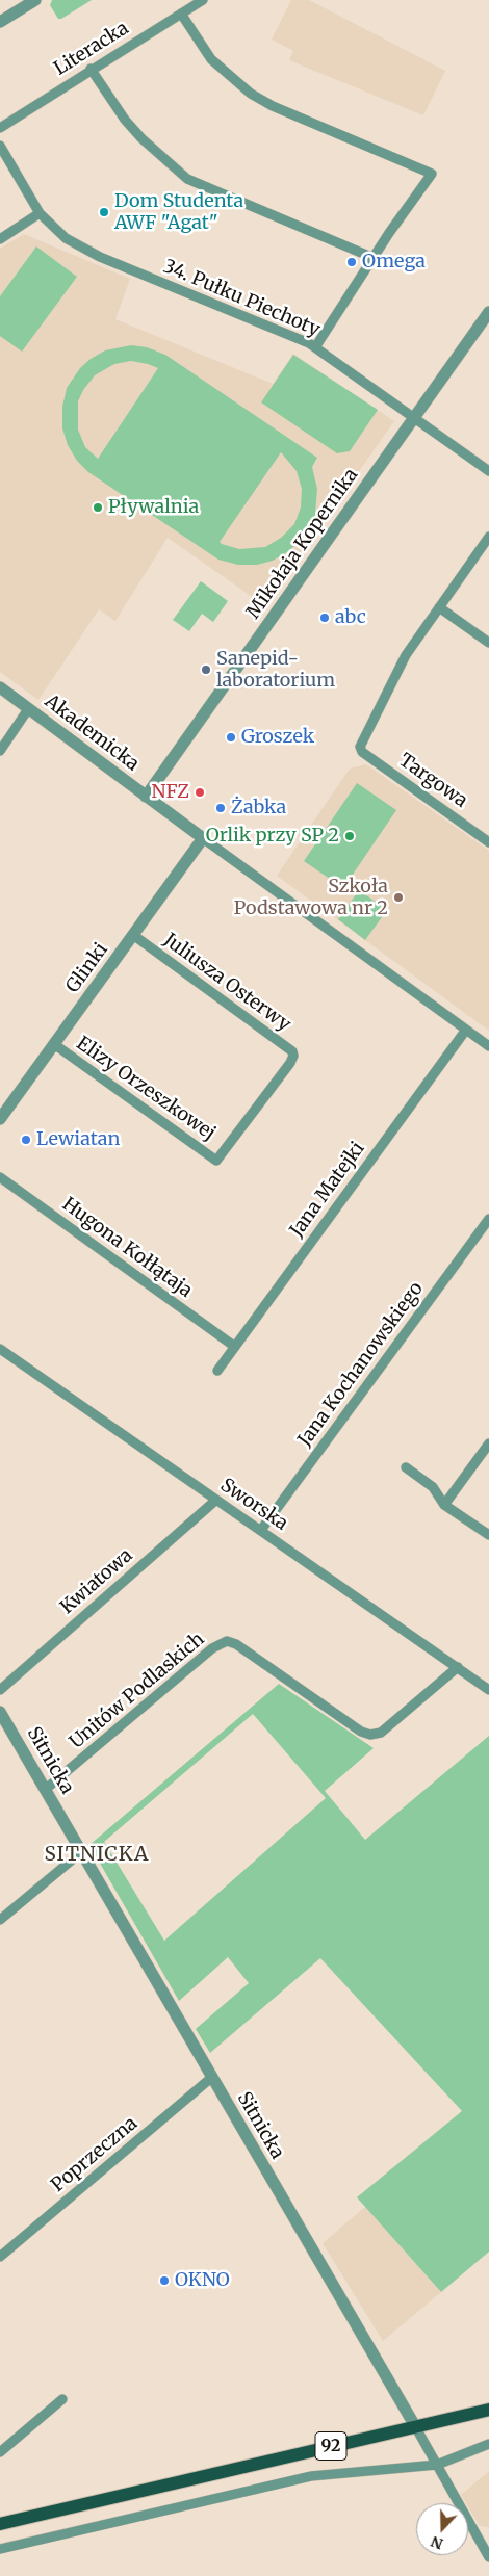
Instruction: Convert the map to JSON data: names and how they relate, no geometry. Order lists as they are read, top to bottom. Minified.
{"streets":{"main road":["92"],"street":["Literacka","34. Pułku Piechoty","Mikołaja Kopernika","Akademicka","Targowa","Glinki","Juliusza Osterwy","Elizy Orzeszkowej","Jana Matejki","Hugona Kołłątaja","Jana Kochanowskiego","Sworska","Kwiatowa","Unitów Podlaskich","Sitnicka","Poprzeczna"]},"crossings":[["34. Pułku Piechoty","Mikołaja Kopernika"],["Mikołaja Kopernika","Akademicka"],["Akademicka","Glinki"],["Akademicka","Jana Matejki"],["Glinki","Juliusza Osterwy"],["Glinki","Elizy Orzeszkowej"],["Juliusza Osterwy","Elizy Orzeszkowej"],["Jana Matejki","Hugona Kołłątaja"],["Jana Kochanowskiego","Sworska"],["Sworska","Kwiatowa"],["Sworska","Unitów Podlaskich"],["Unitów Podlaskich","Sitnicka"],["Sitnicka","Poprzeczna"],["Sitnicka","92"]],"districts":["SITNICKA"],"places":["Dom Studenta AWF \"Agat\"","Omega","Pływalnia","abc","Sanepid- laboratorium","Groszek","NFZ","Żabka","Orlik przy SP 2","Szkoła Podstawowa nr 2","Lewiatan","OKNO"],"north":"bottom"}
